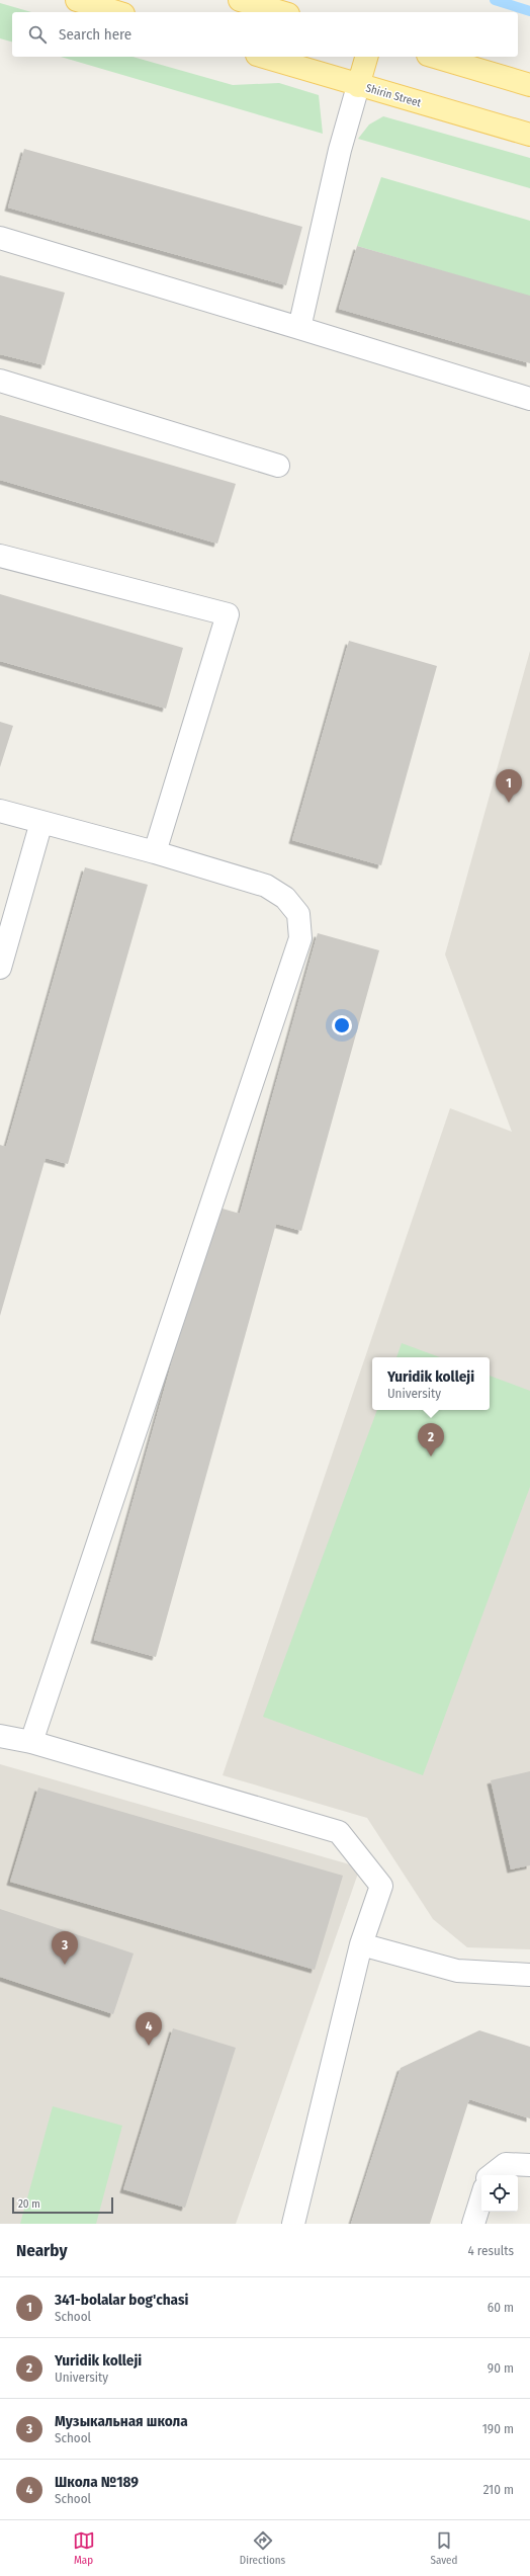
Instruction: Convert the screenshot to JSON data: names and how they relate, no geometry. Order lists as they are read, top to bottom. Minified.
{"streets":{"main road":["Shirin Street"]},"scale_bar":"20 m","page":{"search":"Search here","pins":["1","2","3","4"],"popup":["Yuridik kolleji","University"],"scale":"20 m","heading":["Nearby","4 results"],"list":[{"mark":"1","name":"341-bolalar bog'chasi","note":"School","value":"60 m"},{"mark":"2","name":"Yuridik kolleji","note":"University","value":"90 m"},{"mark":"3","name":"Музыкальная школа","note":"School","value":"190 m"},{"mark":"4","name":"Школа №189","note":"School","value":"210 m"}],"nav":["Map","Directions","Saved"]}}
